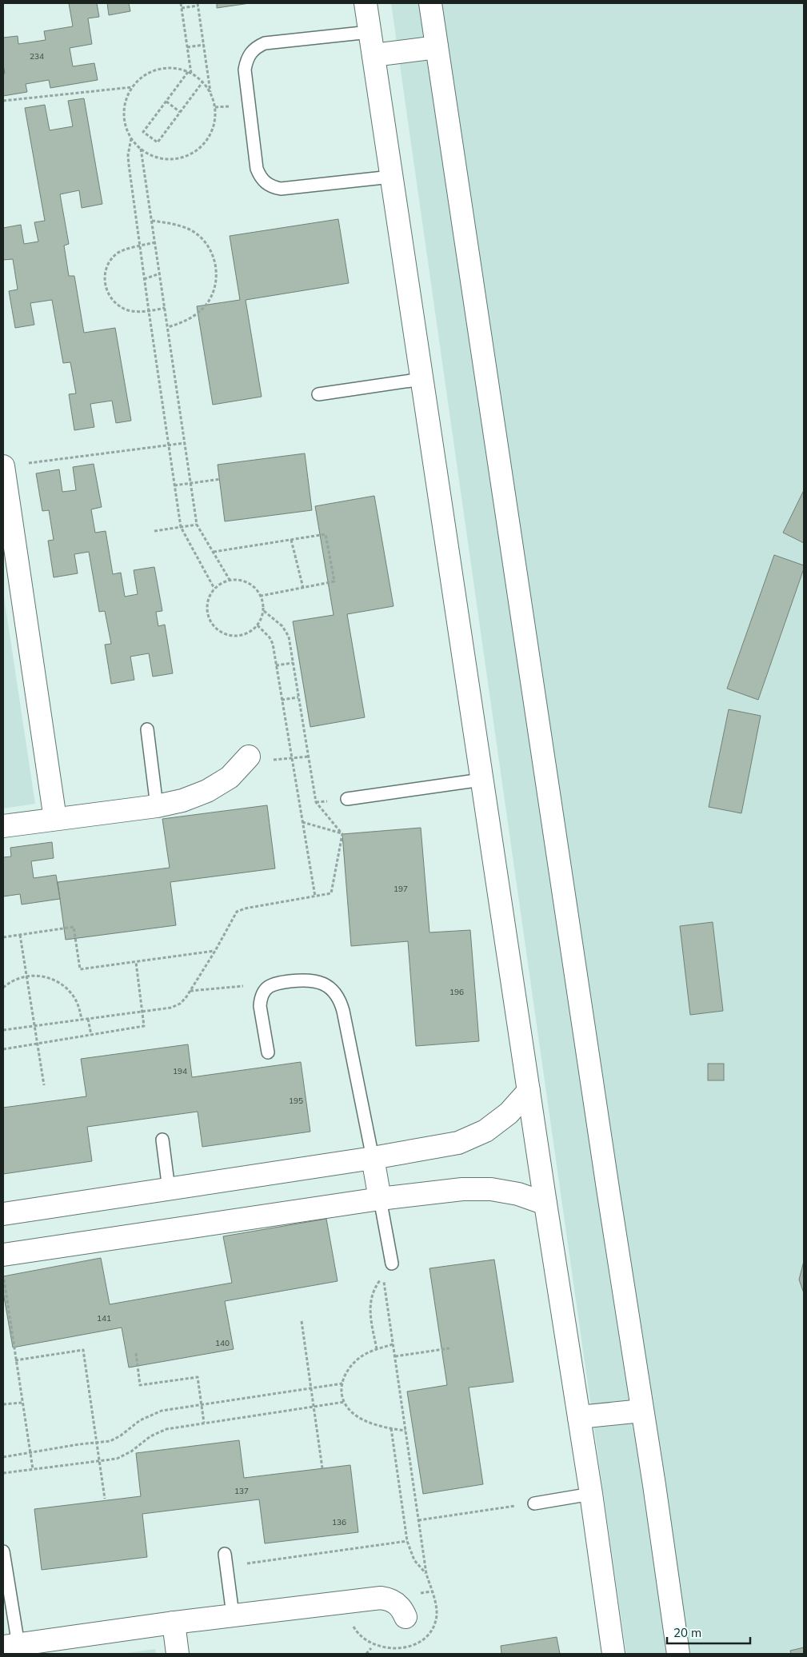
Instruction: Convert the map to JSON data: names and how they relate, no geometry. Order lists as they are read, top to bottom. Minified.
{"house_numbers":["234","197","196","194","195","141","140","137","136"],"scale_bar":"20 m"}
